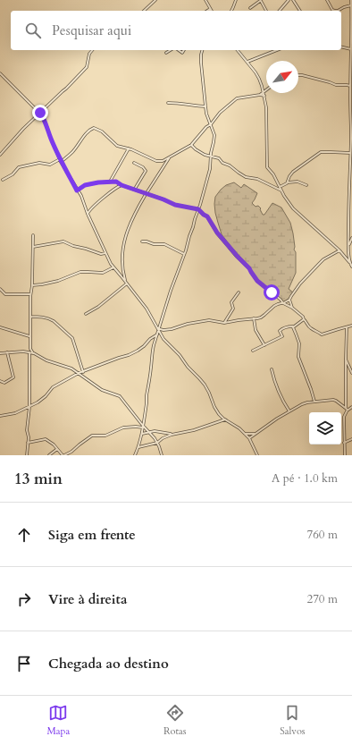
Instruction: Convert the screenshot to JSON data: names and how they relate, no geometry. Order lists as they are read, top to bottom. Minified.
{"north":"top right","page":{"search":"Pesquisar aqui","heading":["13 min","A pé · 1.0 km"],"list":[["Siga em frente","760 m"],["Vire à direita","270 m"],"Chegada ao destino"],"nav":["Mapa","Rotas","Salvos"]}}
